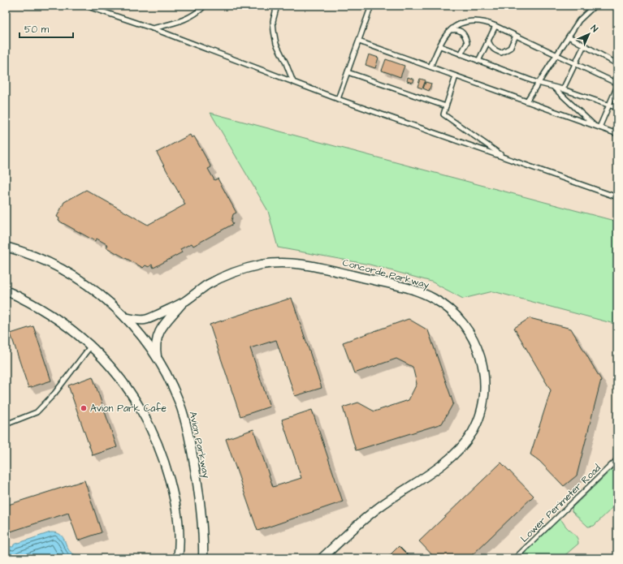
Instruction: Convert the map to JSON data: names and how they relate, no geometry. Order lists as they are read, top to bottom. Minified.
{"streets":{"street":["Concorde Parkway","Avion Parkway"],"lane":["Lower Perimeter Road"]},"crossings":[["Concorde Parkway","Avion Parkway"]],"places":["Avion Park Cafe"],"scale_bar":"50 m","north":"top right"}
